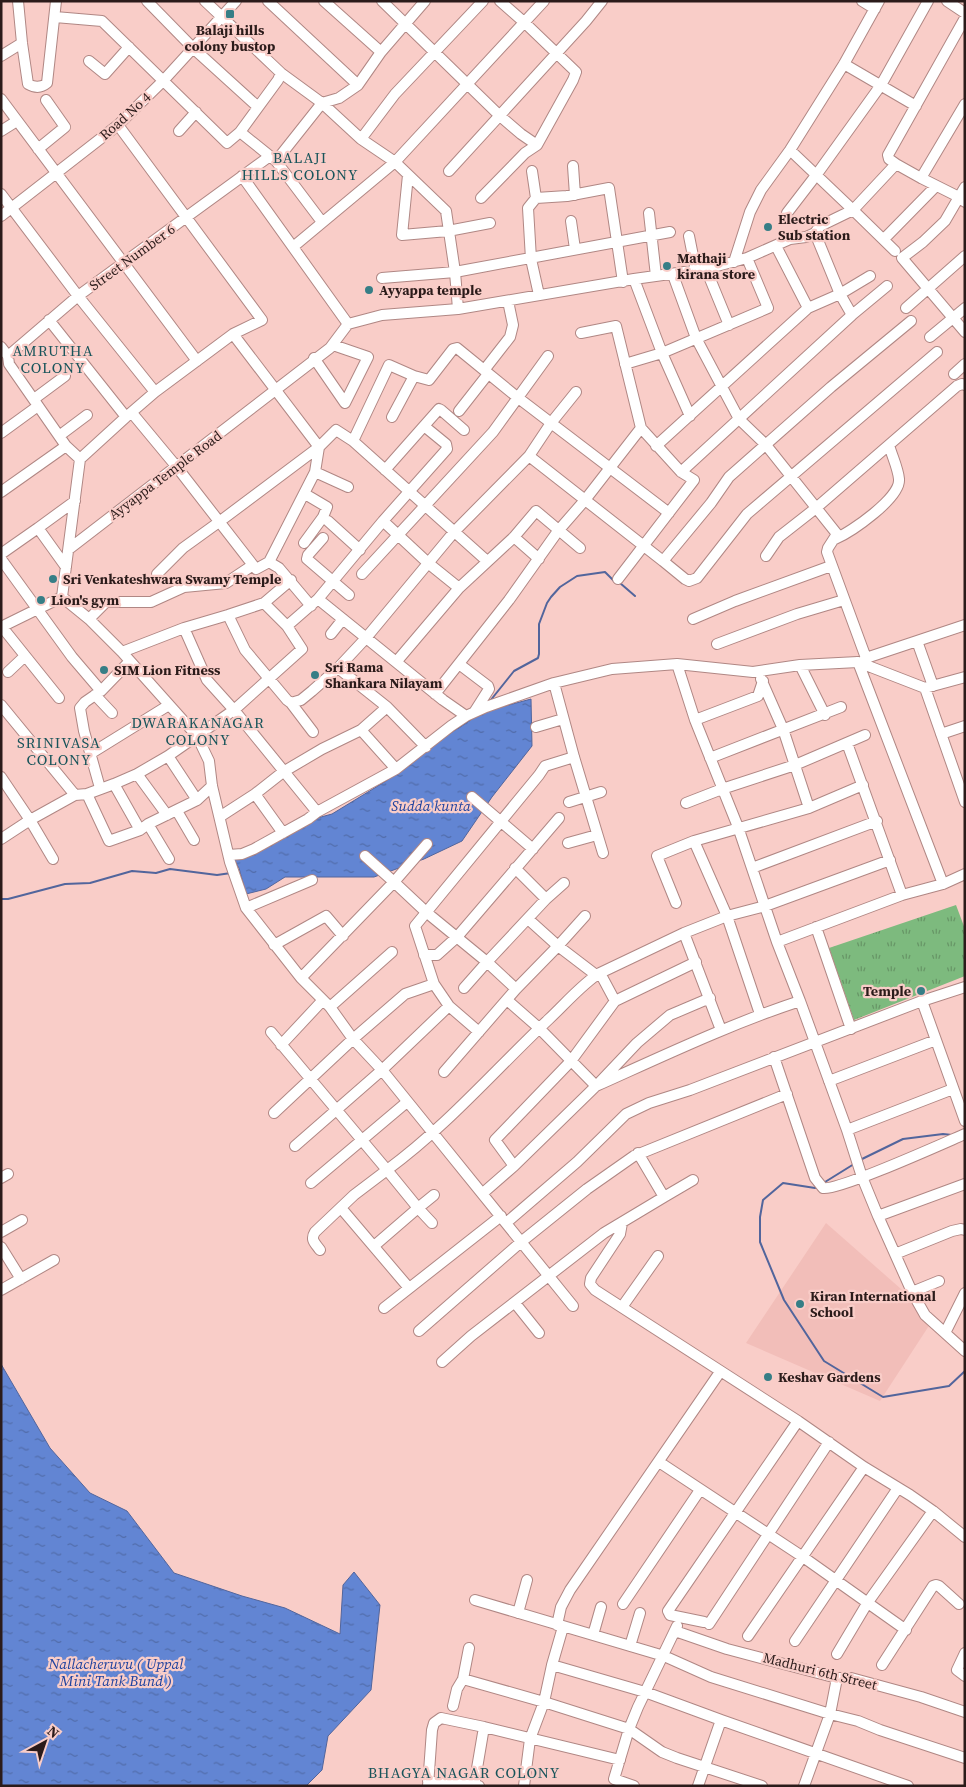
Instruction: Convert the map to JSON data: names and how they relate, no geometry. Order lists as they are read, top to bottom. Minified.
{"streets":{"street":["Road No 4","Street Number 6","Ayyappa Temple Road","Madhuri 6th Street"]},"districts":["BALAJI HILLS COLONY","AMRUTHA COLONY","DWARAKANAGAR COLONY","SRINIVASA COLONY","BHAGYA NAGAR COLONY"],"water":["Sudda kunta","Nallacheruvu ( Uppal Mini Tank Bund )"],"places":{"transit":["Balaji hills colony bustop"],"other":["Electric Sub station","Mathaji kirana store","Ayyappa temple","Sri Venkateshwara Swamy Temple","Lion's gym","SIM Lion Fitness","Sri Rama Shankara Nilayam","Temple","Kiran International School","Keshav Gardens"]},"north":"top right"}
